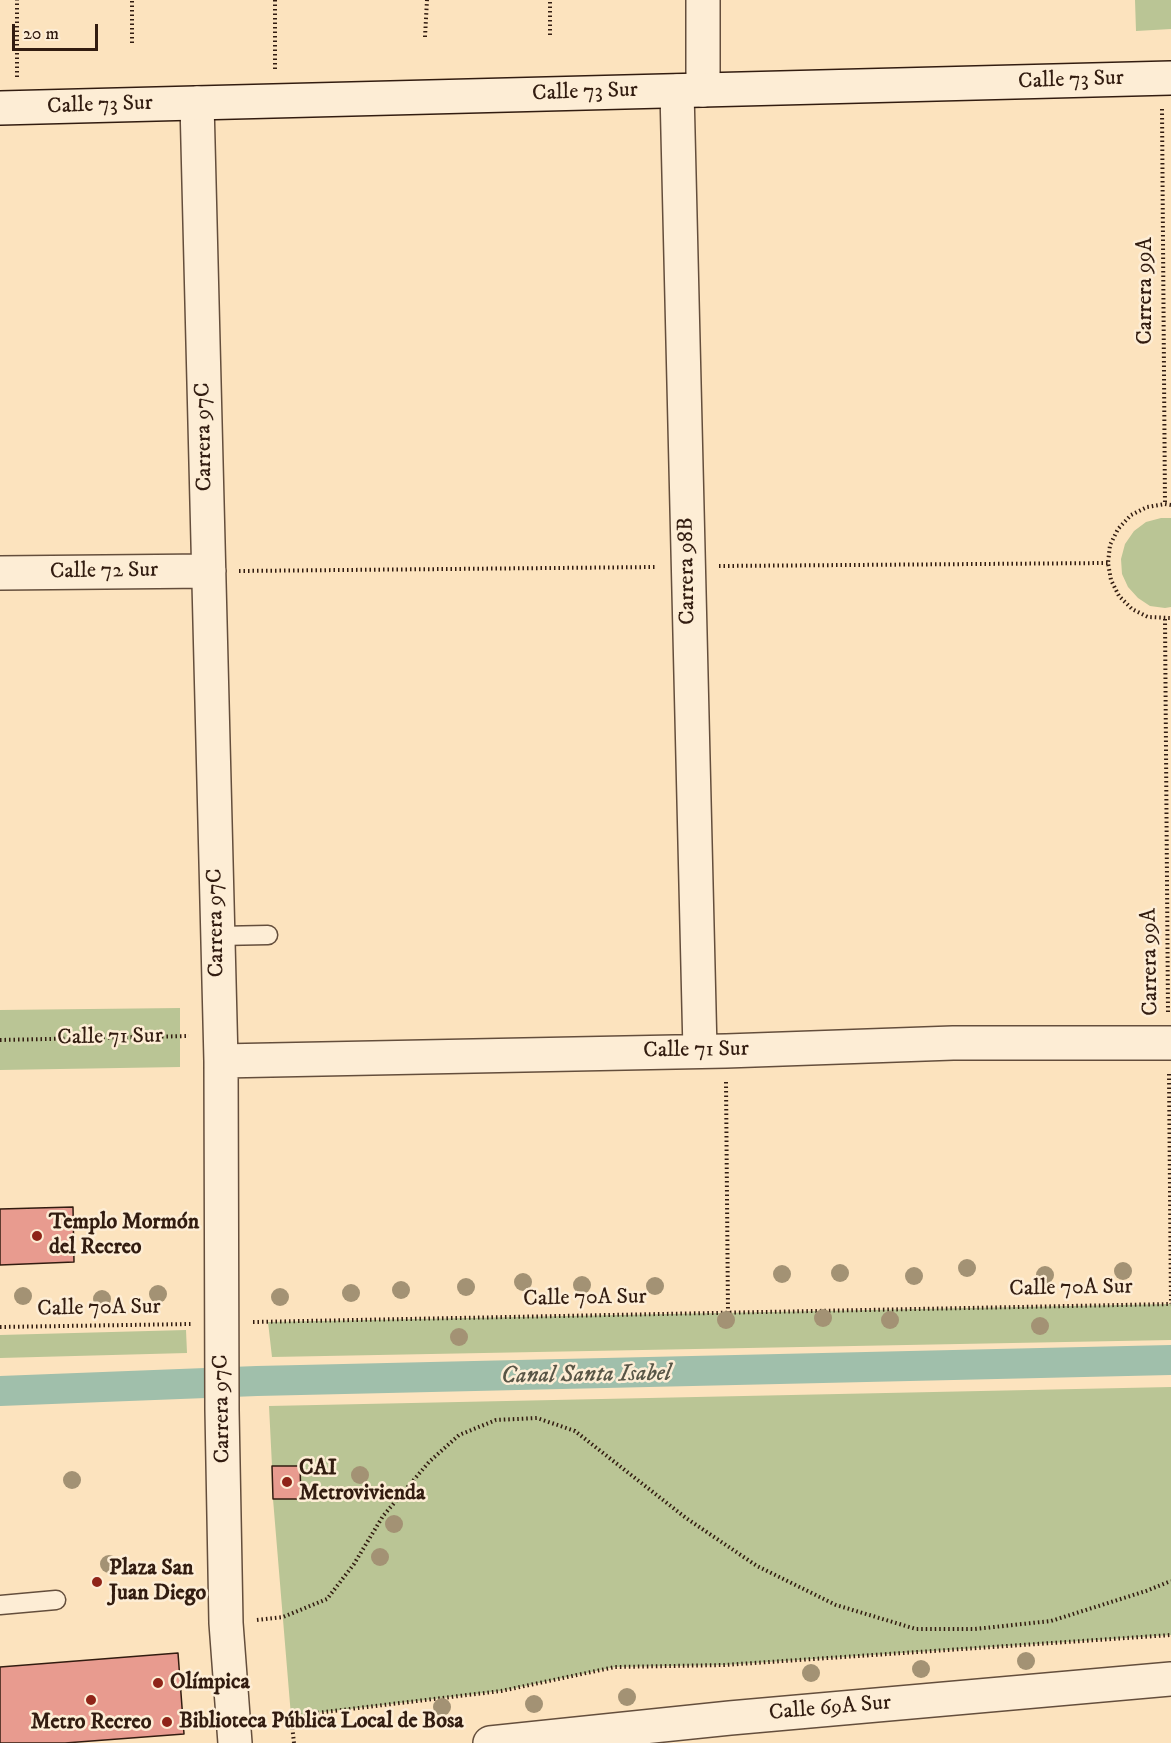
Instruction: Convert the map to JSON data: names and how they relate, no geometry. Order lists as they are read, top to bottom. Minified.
{"streets":{"street":["Calle 73 Sur","Carrera 97C","Carrera 98B","Calle 72 Sur","Calle 71 Sur","Calle 69A Sur"],"path":["Carrera 99A","Calle 70A Sur"]},"crossings":[["Calle 73 Sur","Carrera 99A"],["Calle 73 Sur","Carrera 97C"],["Calle 73 Sur","Carrera 98B"],["Carrera 99A","Calle 71 Sur"],["Carrera 99A","Calle 70A Sur"],["Carrera 97C","Calle 72 Sur"],["Carrera 97C","Calle 71 Sur"],["Carrera 97C","Calle 70A Sur"],["Carrera 98B","Calle 71 Sur"]],"water":["Canal Santa Isabel"],"places":["Templo Mormón del Recreo","CAI Metrovivienda","Plaza San Juan Diego","Olímpica","Metro Recreo","Biblioteca Pública Local de Bosa"],"scale_bar":"20 m"}
